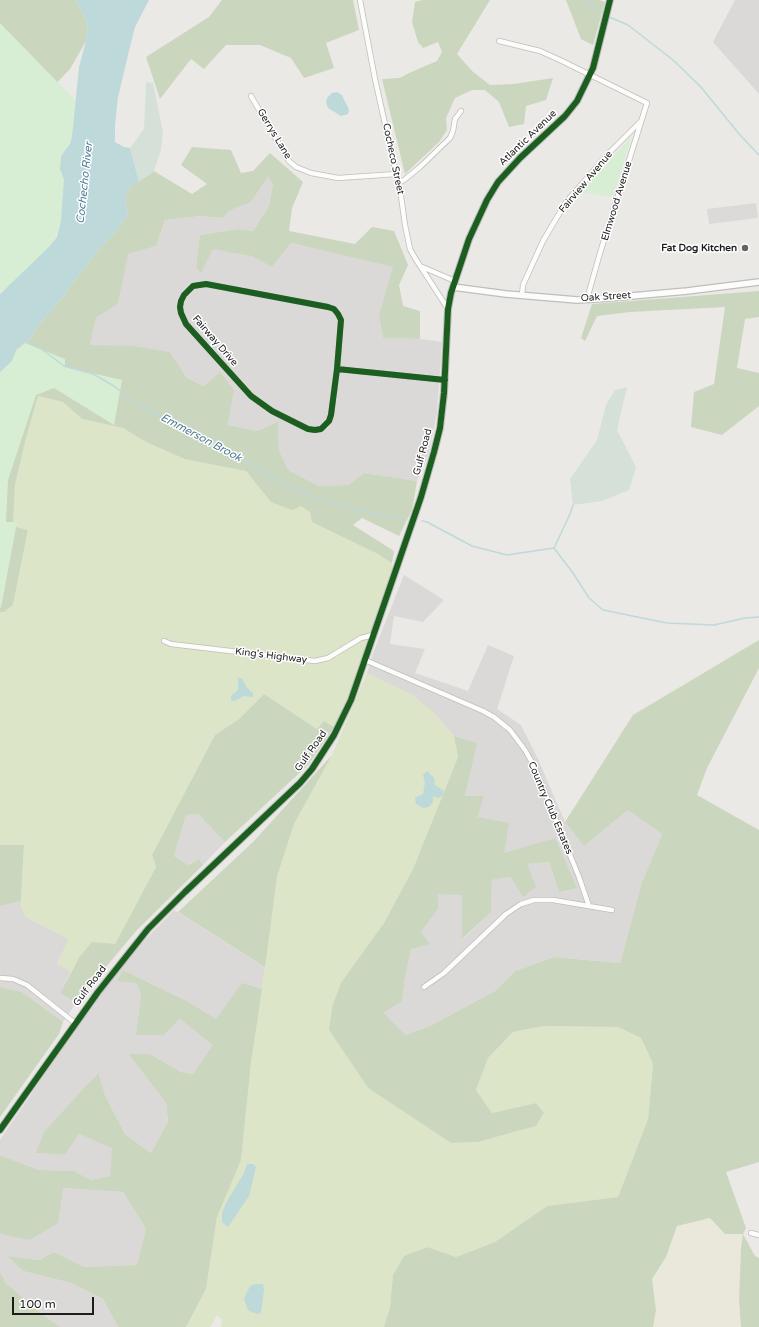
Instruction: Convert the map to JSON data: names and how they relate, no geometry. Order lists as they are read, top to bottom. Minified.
{"streets":{"street":["Gerrys Lane","Atlantic Avenue","Cocheco Street","Fairview Avenue","Elmwood Avenue","Oak Street","Fairway Drive","Gulf Road","King's Highway","Country Club Estates"]},"crossings":[["Gerrys Lane","Cocheco Street"],["Atlantic Avenue","Elmwood Avenue"],["Atlantic Avenue","Oak Street"],["Atlantic Avenue","Gulf Road"],["Cocheco Street","Gulf Road"],["Fairview Avenue","Elmwood Avenue"],["Fairview Avenue","Oak Street"],["Elmwood Avenue","Oak Street"],["Oak Street","Gulf Road"],["Gulf Road","King's Highway"],["Gulf Road","Country Club Estates"]],"water":["Cochecho River","Emmerson Brook"],"places":["Fat Dog Kitchen"],"scale_bar":"100 m"}
